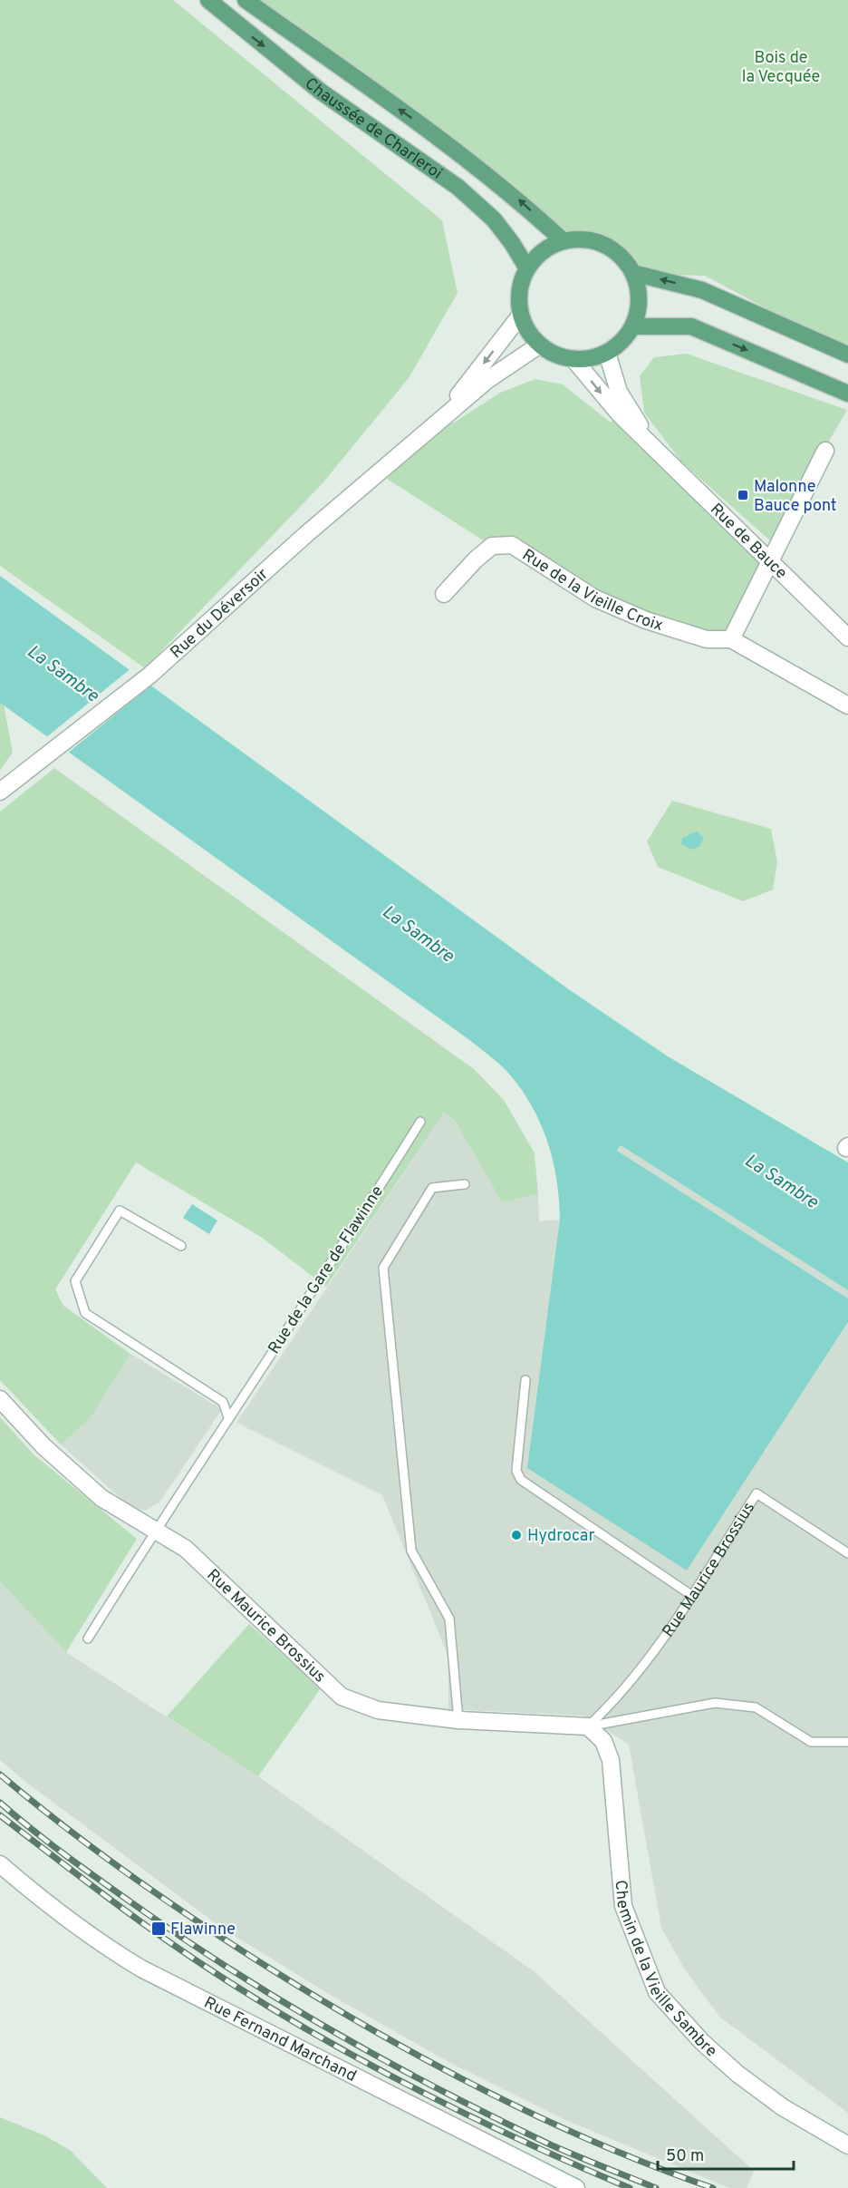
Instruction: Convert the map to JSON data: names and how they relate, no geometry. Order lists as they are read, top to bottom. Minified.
{"streets":{"main road":["Chaussée de Charleroi"],"street":["Rue de Bauce","Rue de la Vieille Croix","Rue du Déversoir","Rue Maurice Brossius","Chemin de la Vieille Sambre","Rue Fernand Marchand"],"lane":["Rue de la Gare de Flawinne"]},"crossings":[["Chaussée de Charleroi","Rue de Bauce"],["Chaussée de Charleroi","Rue du Déversoir"],["Rue de Bauce","Rue du Déversoir"],["Rue de la Gare de Flawinne","Rue Maurice Brossius"],["Rue Maurice Brossius","Chemin de la Vieille Sambre"]],"water":["La Sambre"],"parks":["Bois de la Vecquée"],"places":{"transit":["Malonne Bauce pont","Flawinne"],"other":["Hydrocar"]},"scale_bar":"50 m"}
